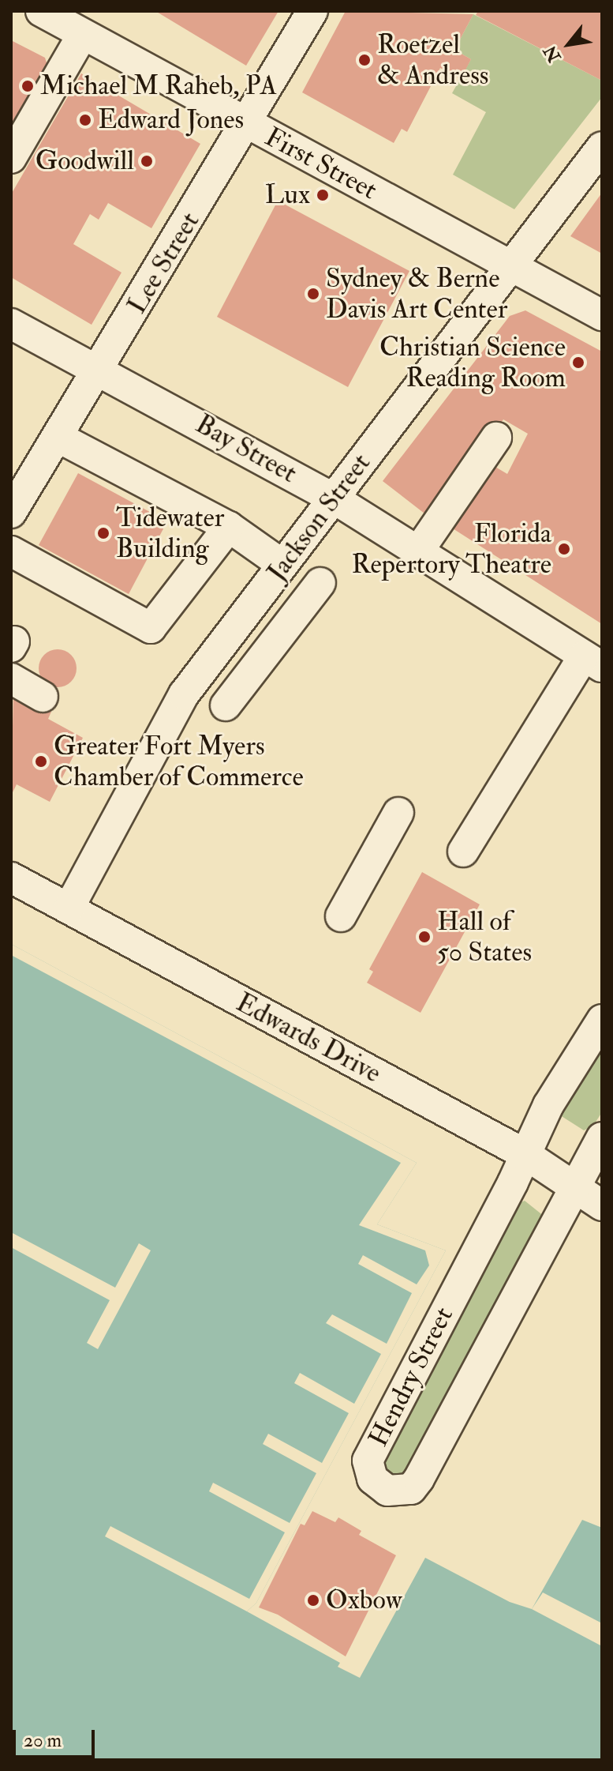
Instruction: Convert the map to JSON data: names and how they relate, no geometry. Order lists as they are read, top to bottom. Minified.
{"streets":{"street":["First Street","Lee Street","Bay Street","Jackson Street","Edwards Drive","Hendry Street"]},"crossings":[["First Street","Lee Street"],["First Street","Jackson Street"],["Lee Street","Bay Street"],["Bay Street","Jackson Street"],["Jackson Street","Edwards Drive"],["Edwards Drive","Hendry Street"]],"places":["Roetzel & Andress","Michael M Raheb, PA","Edward Jones","Goodwill","Lux","Sydney & Berne Davis Art Center","Christian Science Reading Room","Tidewater Building","Florida Repertory Theatre","Greater Fort Myers Chamber of Commerce","Hall of 50 States","Oxbow"],"scale_bar":"20 m","north":"bottom left"}
